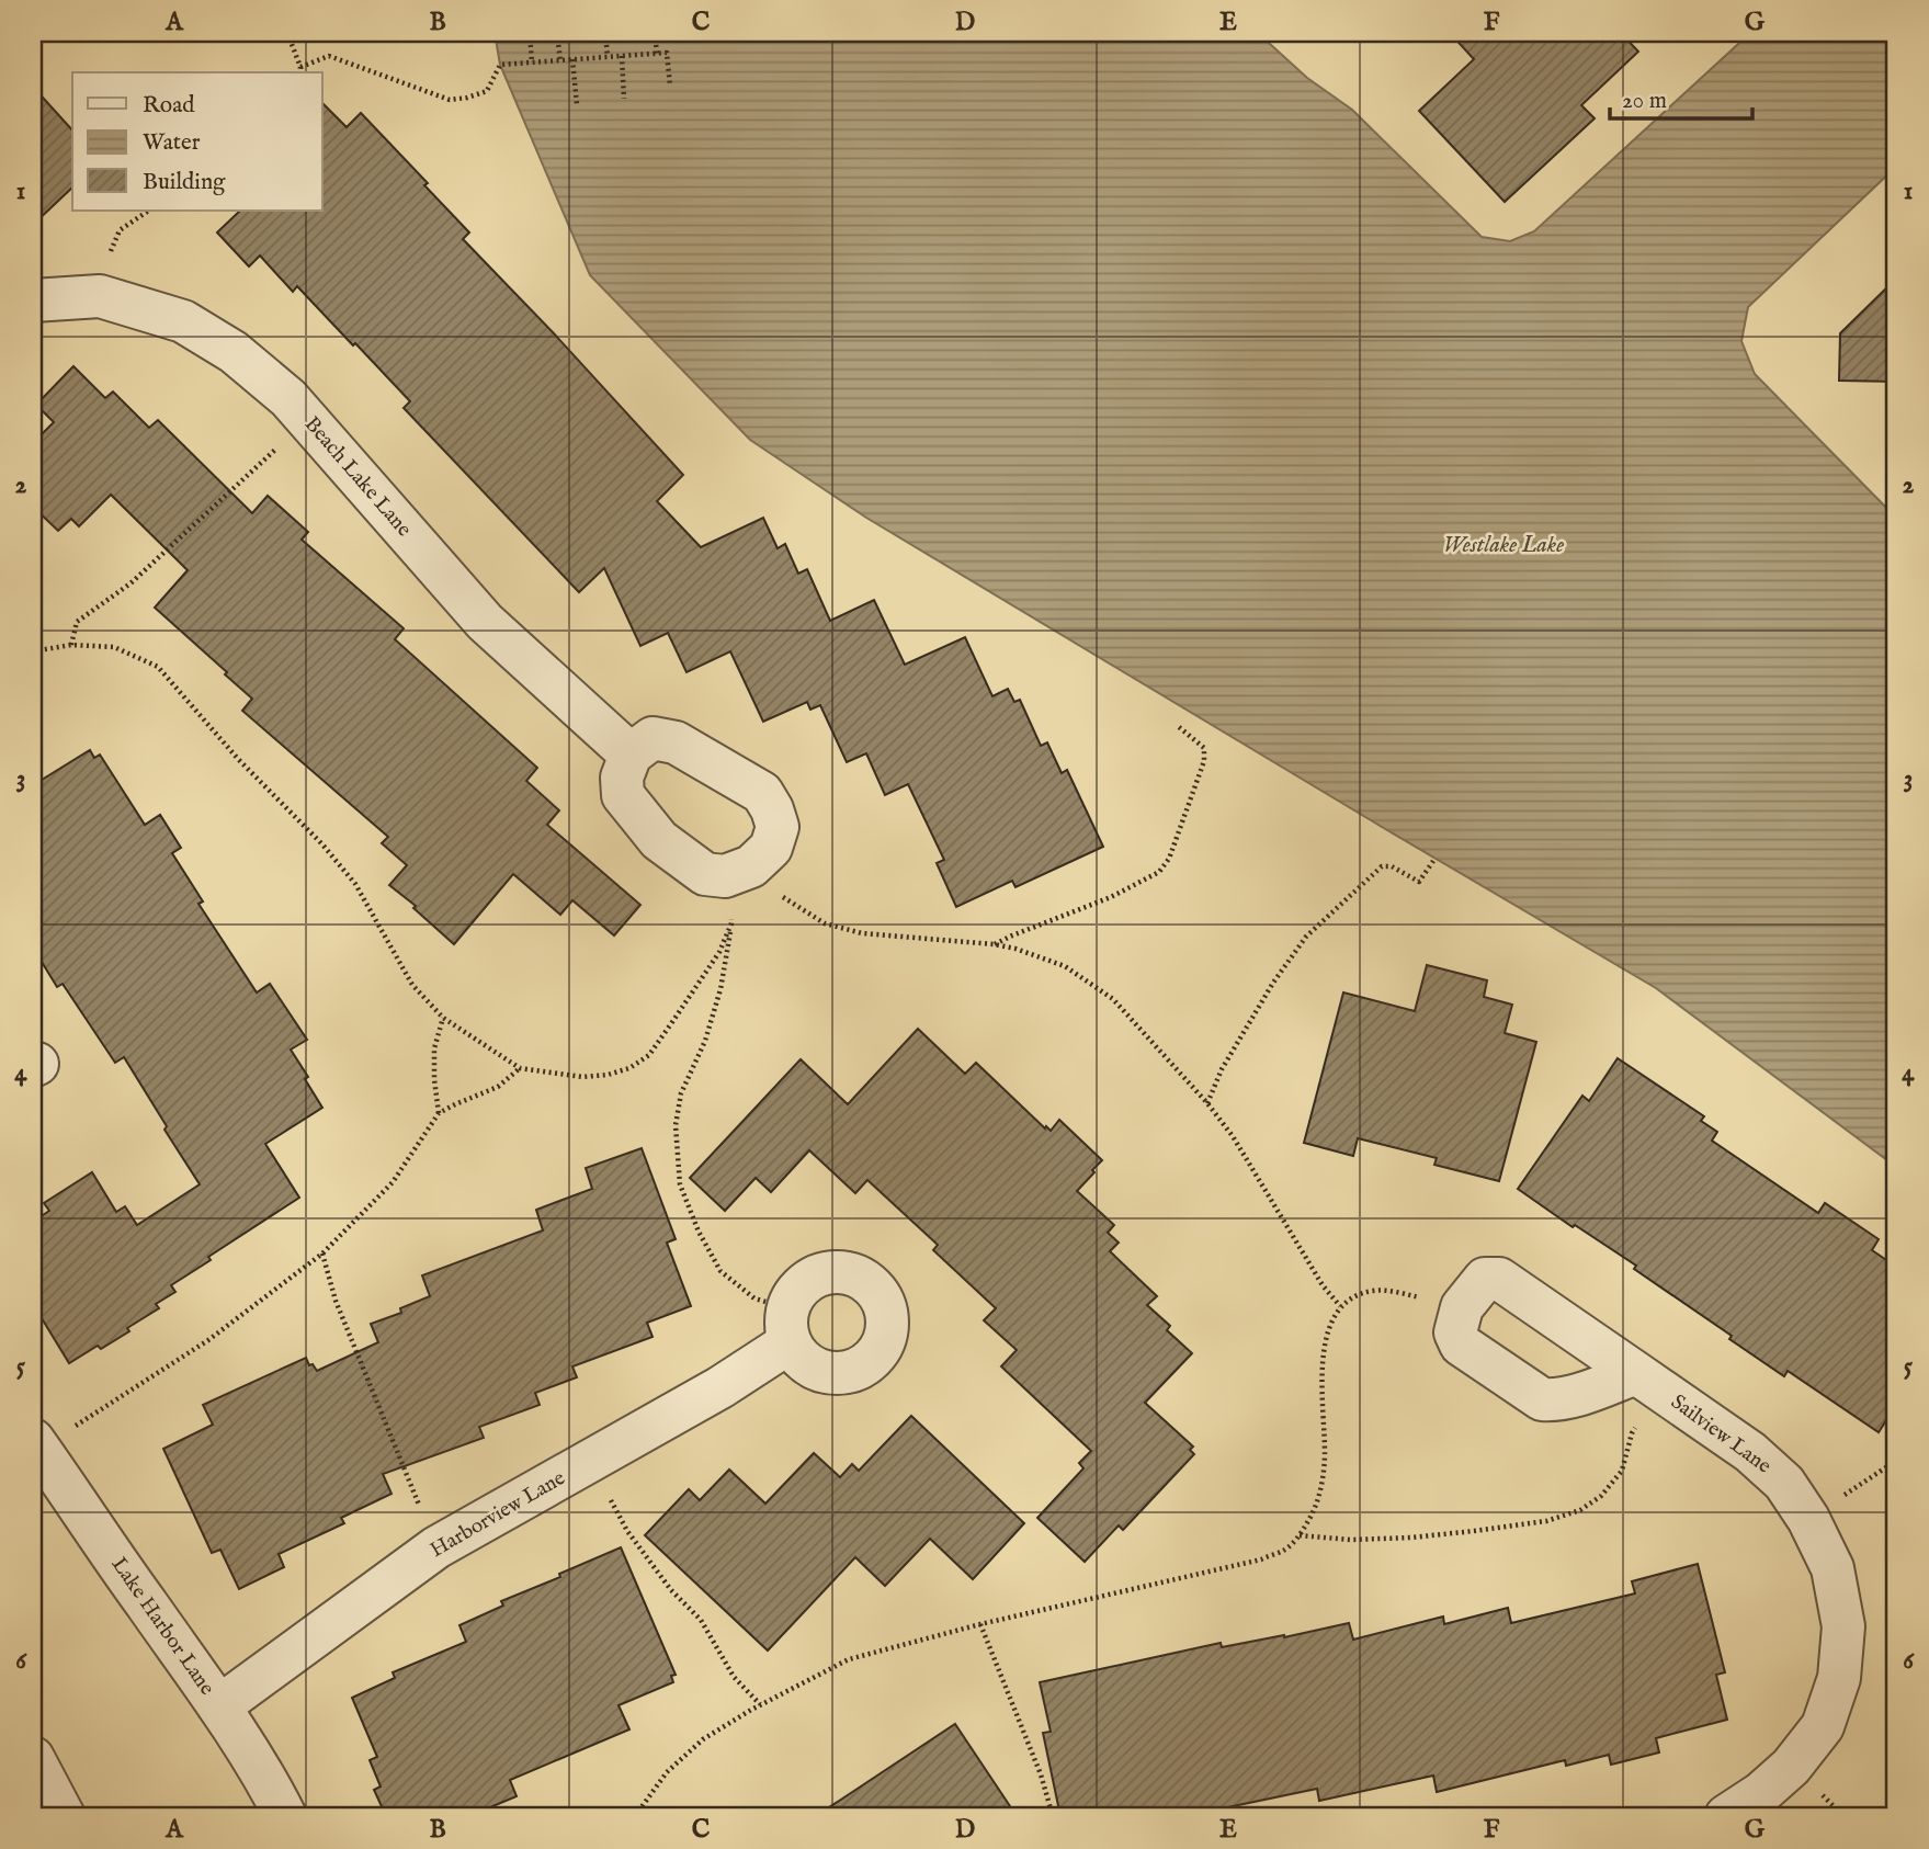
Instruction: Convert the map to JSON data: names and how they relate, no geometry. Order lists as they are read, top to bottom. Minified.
{"streets":{"street":["Beach Lake Lane","Sailview Lane","Harborview Lane","Lake Harbor Lane"]},"crossings":[["Harborview Lane","Lake Harbor Lane"]],"water":["Westlake Lake"],"legend":["Road","Water","Building"],"scale_bar":"20 m","grid":{"columns":["A","B","C","D","E","F","G"],"rows":["1","2","3","4","5","6"]}}
